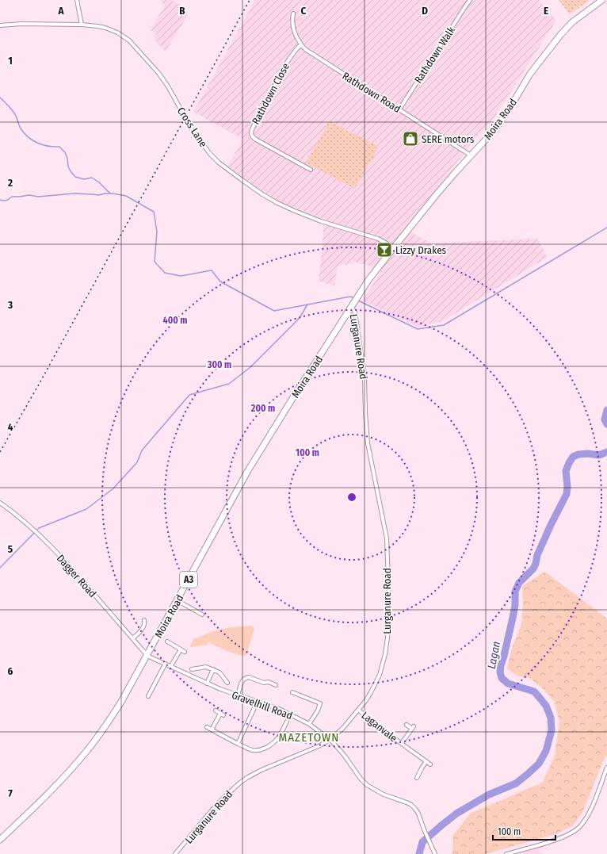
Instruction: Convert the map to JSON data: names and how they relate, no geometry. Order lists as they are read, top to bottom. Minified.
{"streets":{"highway":["Moira Road","A3"],"street":["Rathdown Walk","Rathdown Road","Rathdown Close","Cross Lane","Lurganure Road","Dagger Road","Gravelhill Road","Laganvale"]},"crossings":[["Rathdown Walk","Rathdown Road"],["Rathdown Road","Rathdown Close"],["Rathdown Road","Moira Road"],["Moira Road","Cross Lane"],["Moira Road","Lurganure Road"],["Moira Road","Dagger Road"],["Moira Road","Gravelhill Road"],["Lurganure Road","Gravelhill Road"],["Lurganure Road","Laganvale"],["Dagger Road","Gravelhill Road"]],"districts":["MAZETOWN"],"water":["Lagan"],"places":{"shop":["SERE motors"],"bar":["Lizzy Drakes"]},"scale_bar":"100 m","grid":{"columns":["A","B","C","D","E"],"rows":["1","2","3","4","5","6","7"]},"rings":["400 m","300 m","200 m","100 m"]}
